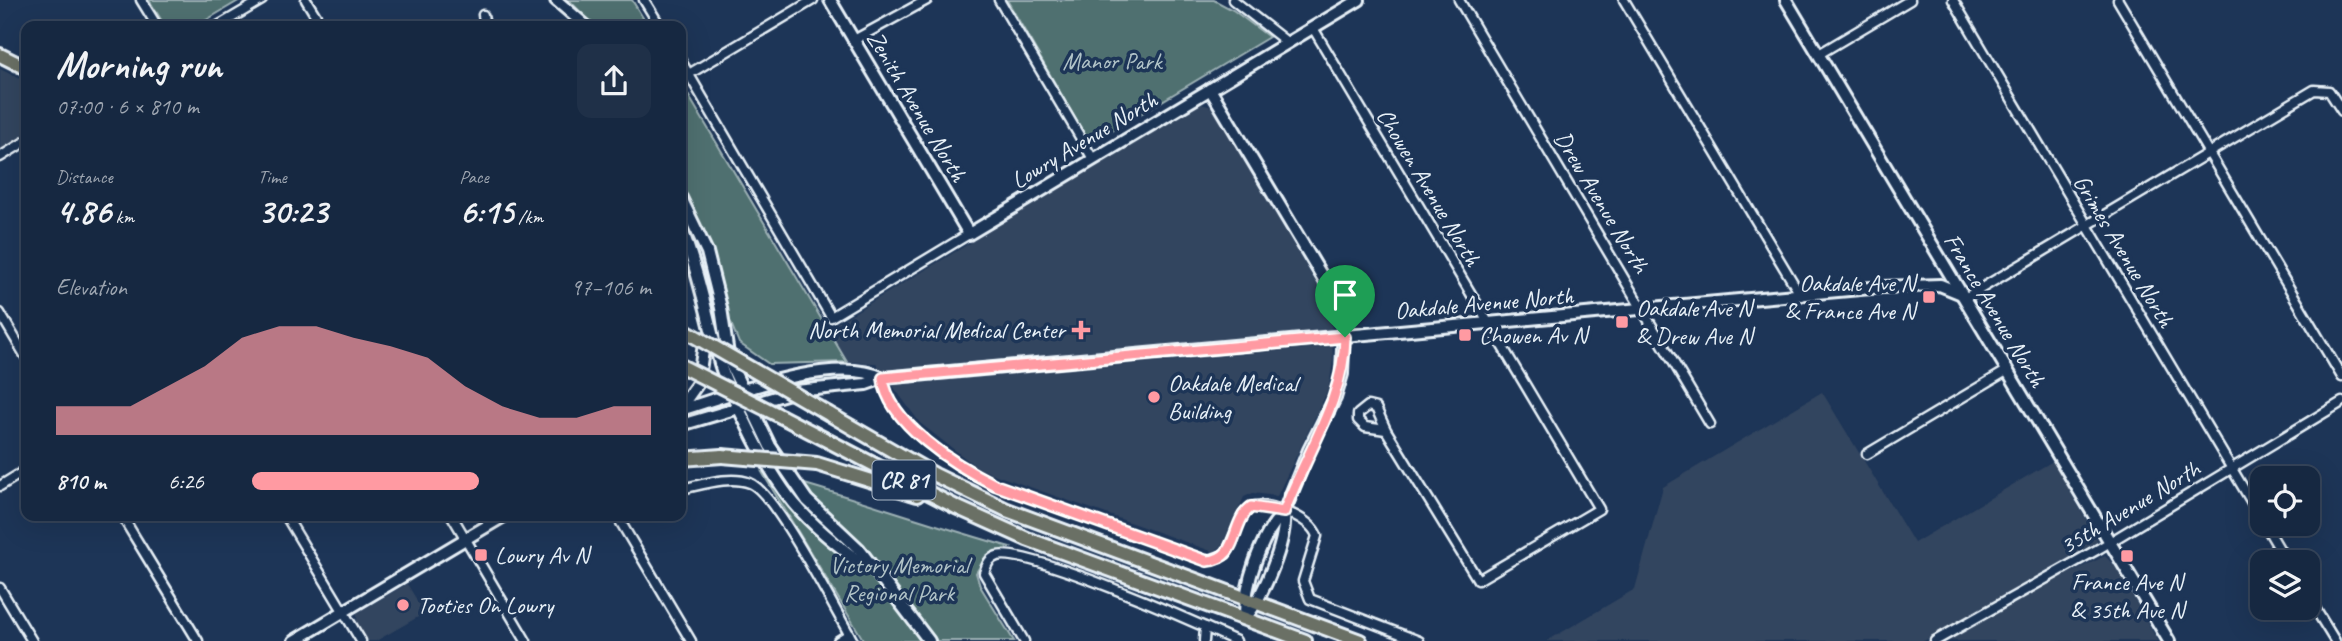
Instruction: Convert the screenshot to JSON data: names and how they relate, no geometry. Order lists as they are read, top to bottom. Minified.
{"streets":{"main road":["CR 81"],"street":["Zenith Avenue North","Lowry Avenue North","Chowen Avenue North","Drew Avenue North","Grimes Avenue North","Oakdale Avenue North","France Avenue North","35th Avenue North"]},"crossings":[["Zenith Avenue North","Lowry Avenue North"],["Lowry Avenue North","Chowen Avenue North"],["Chowen Avenue North","Oakdale Avenue North"],["Drew Avenue North","Oakdale Avenue North"],["Grimes Avenue North","35th Avenue North"],["Oakdale Avenue North","France Avenue North"],["France Avenue North","35th Avenue North"]],"parks":["Manor Park","Victory Memorial Regional Park"],"places":{"transit":["Oakdale Ave N & France Ave N","Oakdale Ave N & Drew Ave N","Chowen Av N","Lowry Av N","France Ave N & 35th Ave N"],"health":["North Memorial Medical Center"],"other":["Oakdale Medical Building","Tooties On Lowry"]},"page":{"heading":["Morning run","07:00 · 6 × 810 m"],"stats":[["Distance","4.86 km"],["Time","30:23"],["Pace","6:15 /km"]],"chart":["Elevation","97–106 m"],"list":[{"name":"810 m","note":"6:26"}]}}
